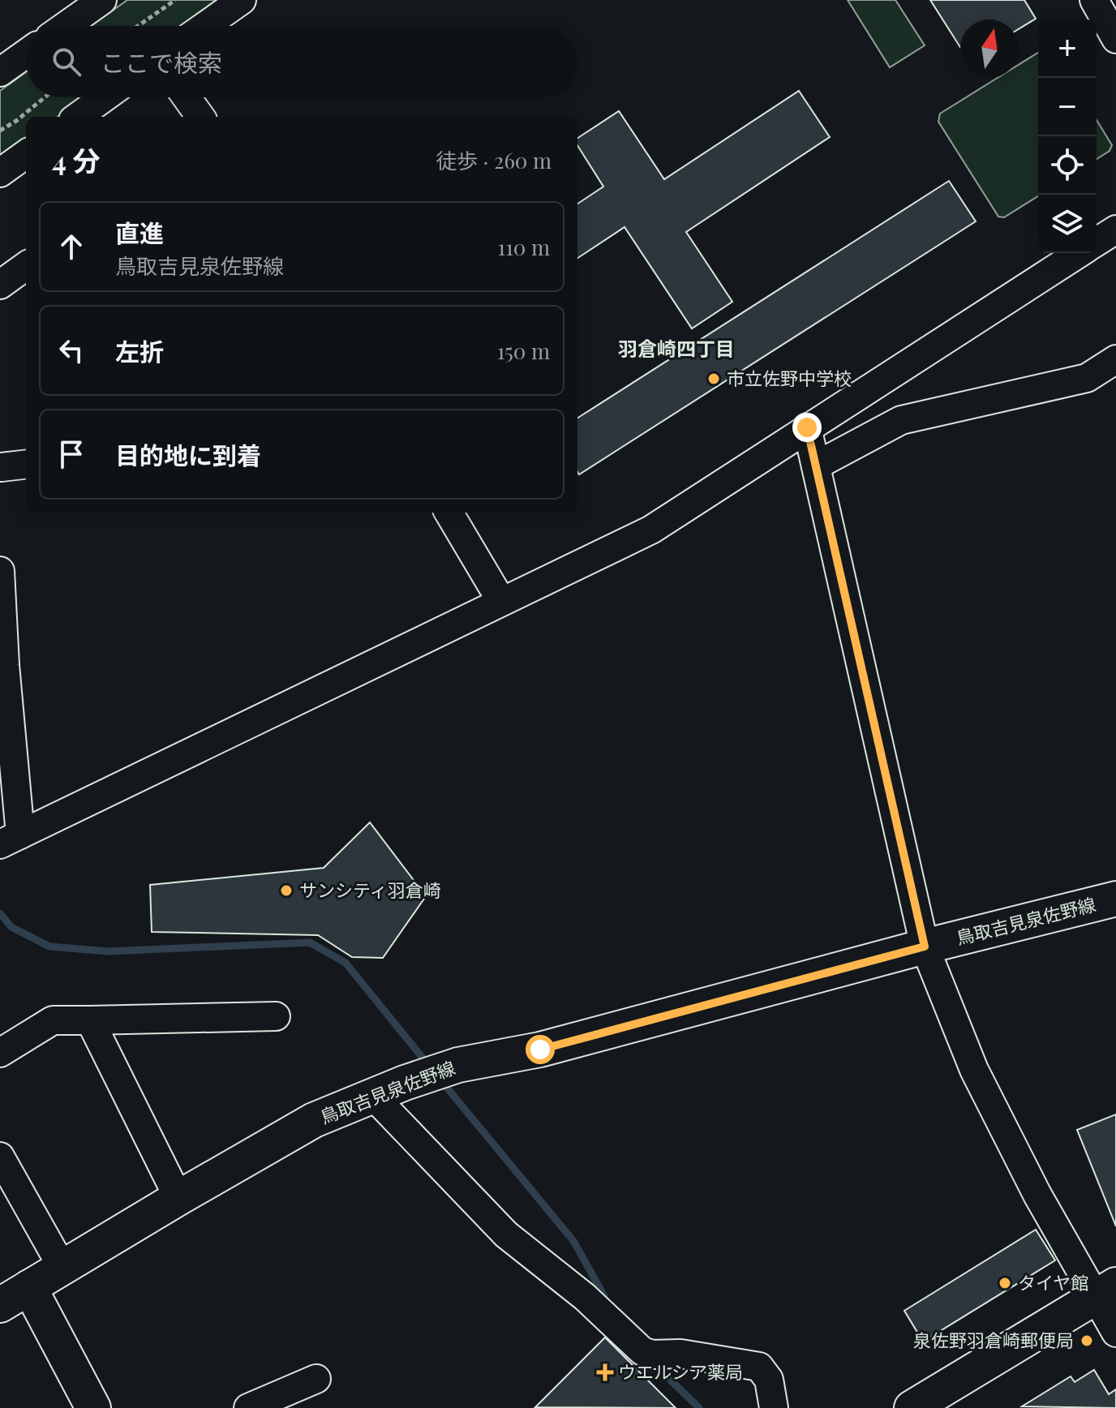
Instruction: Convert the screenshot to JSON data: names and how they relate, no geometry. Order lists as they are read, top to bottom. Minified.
{"streets":{"main road":["鳥取吉見泉佐野線"]},"districts":["羽倉崎四丁目"],"places":{"other":["市立佐野中学校","サンシティ羽倉崎","タイヤ館","泉佐野羽倉崎郵便局"],"health":["ウエルシア薬局"]},"north":"top","page":{"map_buttons":["+","−"],"search":"ここで検索","heading":["4 分","徒歩 · 260 m"],"list":[["直進","鳥取吉見泉佐野線","110 m"],["左折","150 m"],"目的地に到着"]}}
